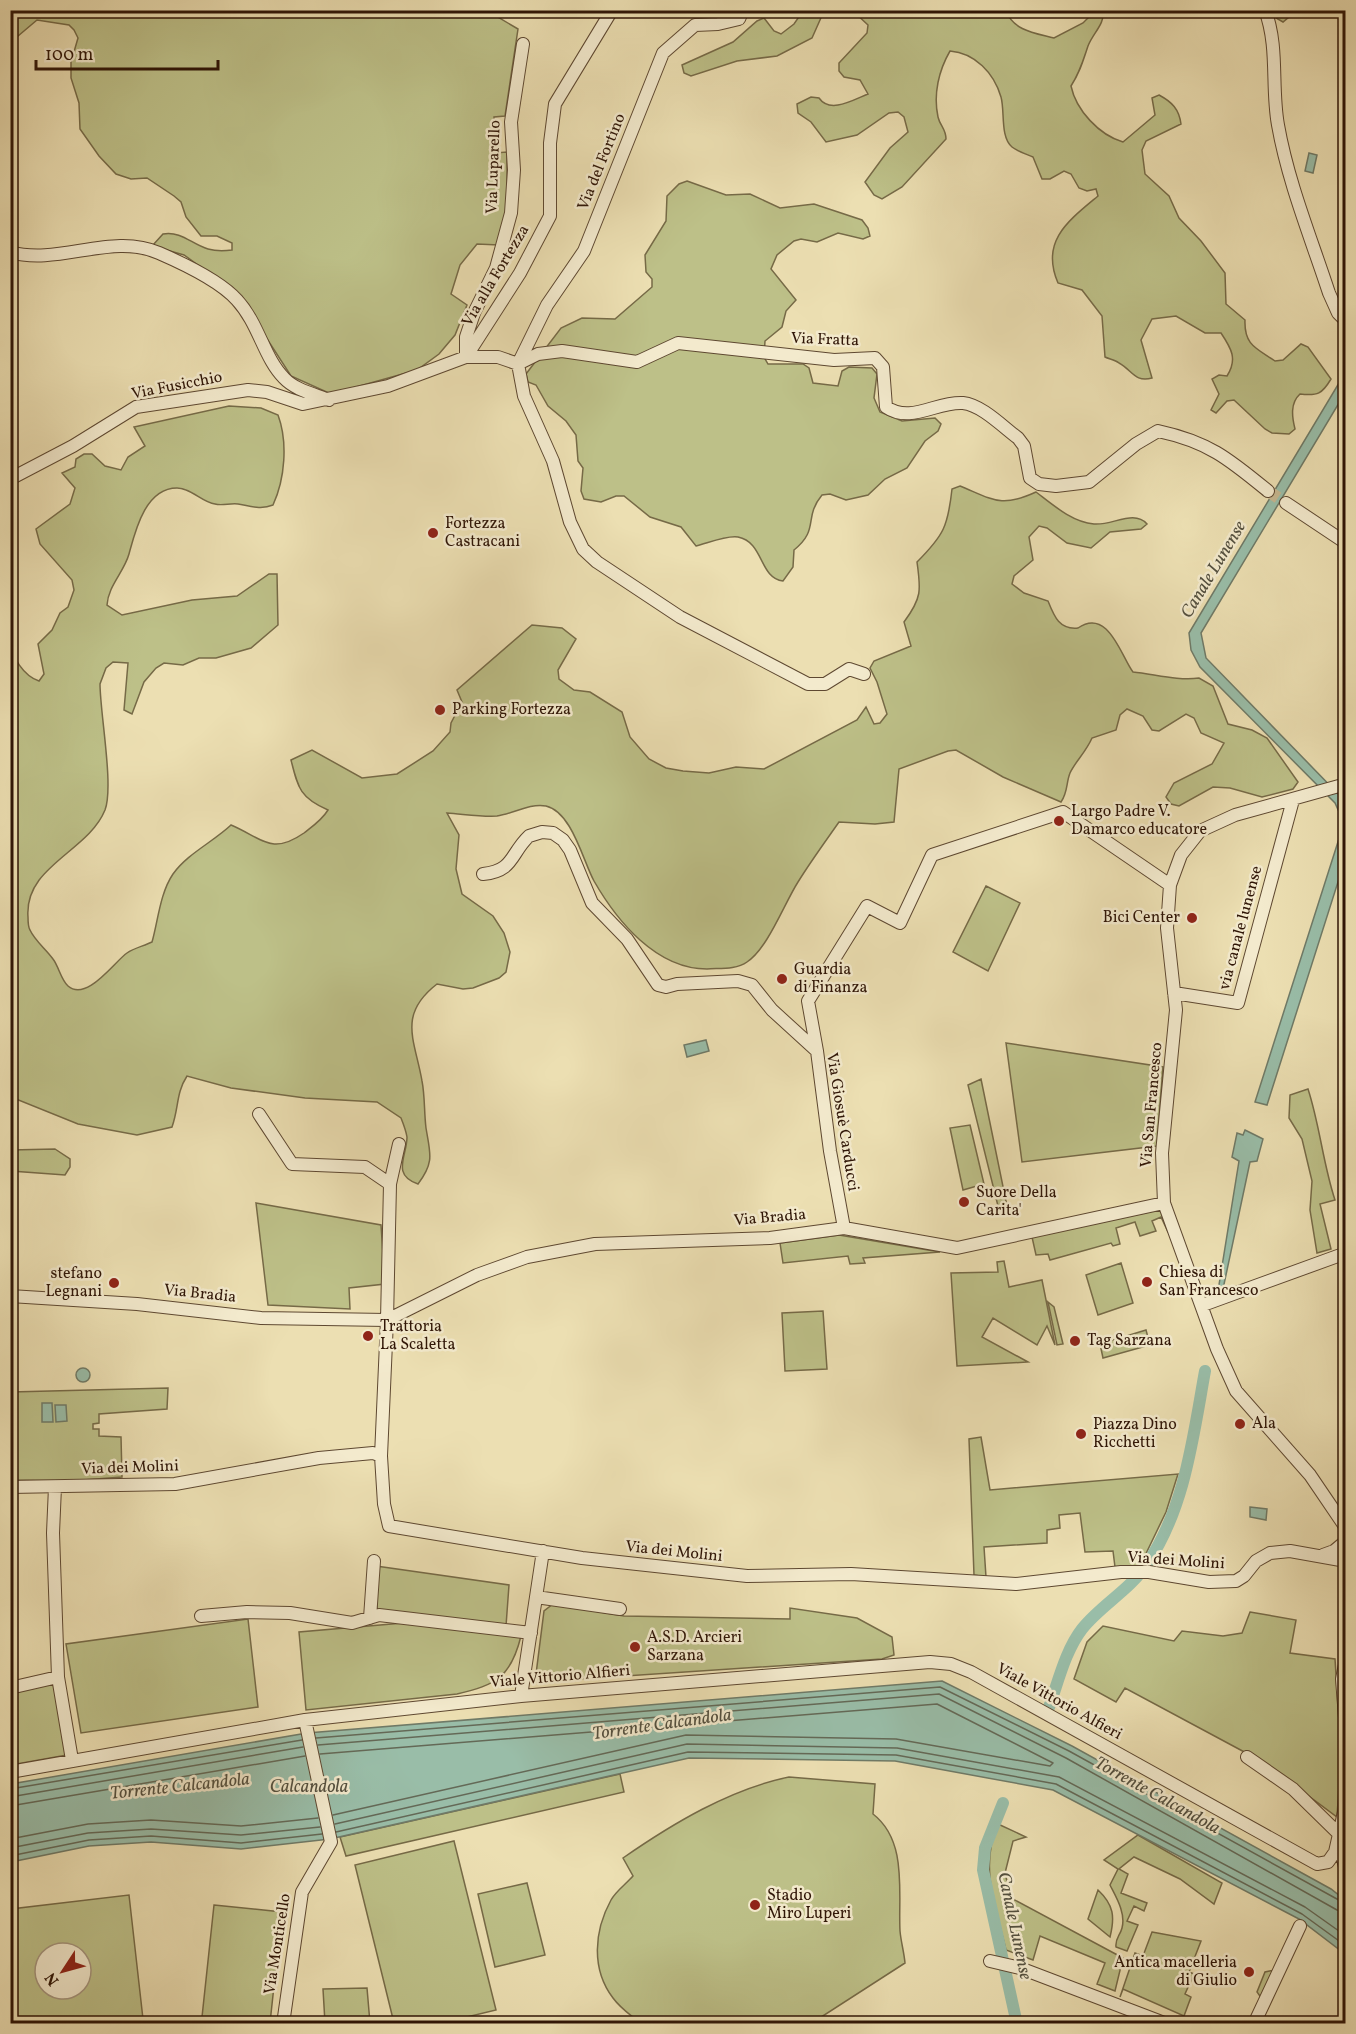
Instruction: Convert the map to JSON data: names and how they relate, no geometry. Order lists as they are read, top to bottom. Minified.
{"streets":{"street":["Via del Fortino","Via Luparello","Via alla Fortezza","Via Fratta","Via Fusicchio","via canale lunense","Via San Francesco","Via Giosuè Carducci","Via Bradia","Via dei Molini","Viale Vittorio Alfieri","Via Monticello"]},"crossings":[["Via del Fortino","Via Fratta"],["Via Luparello","Via alla Fortezza"],["Via Luparello","Via Fusicchio"],["Via alla Fortezza","Via Fusicchio"],["via canale lunense","Via San Francesco"],["Via San Francesco","Via Bradia"],["Via Giosuè Carducci","Via Bradia"],["Viale Vittorio Alfieri","Via Monticello"]],"water":["Canale Lunense","Torrente Calcandola","Calcandola"],"places":["Fortezza Castracani","Parking Fortezza","Largo Padre V. Damarco educatore","Bici Center","Guardia di Finanza","Suore Della Carita'","Chiesa di San Francesco","stefano Legnani","Trattoria La Scaletta","Tag Sarzana","Ala","Piazza Dino Ricchetti","A.S.D. Arcieri Sarzana","Stadio Miro Luperi","Antica macelleria di Giulio"],"scale_bar":"100 m","north":"bottom left"}
